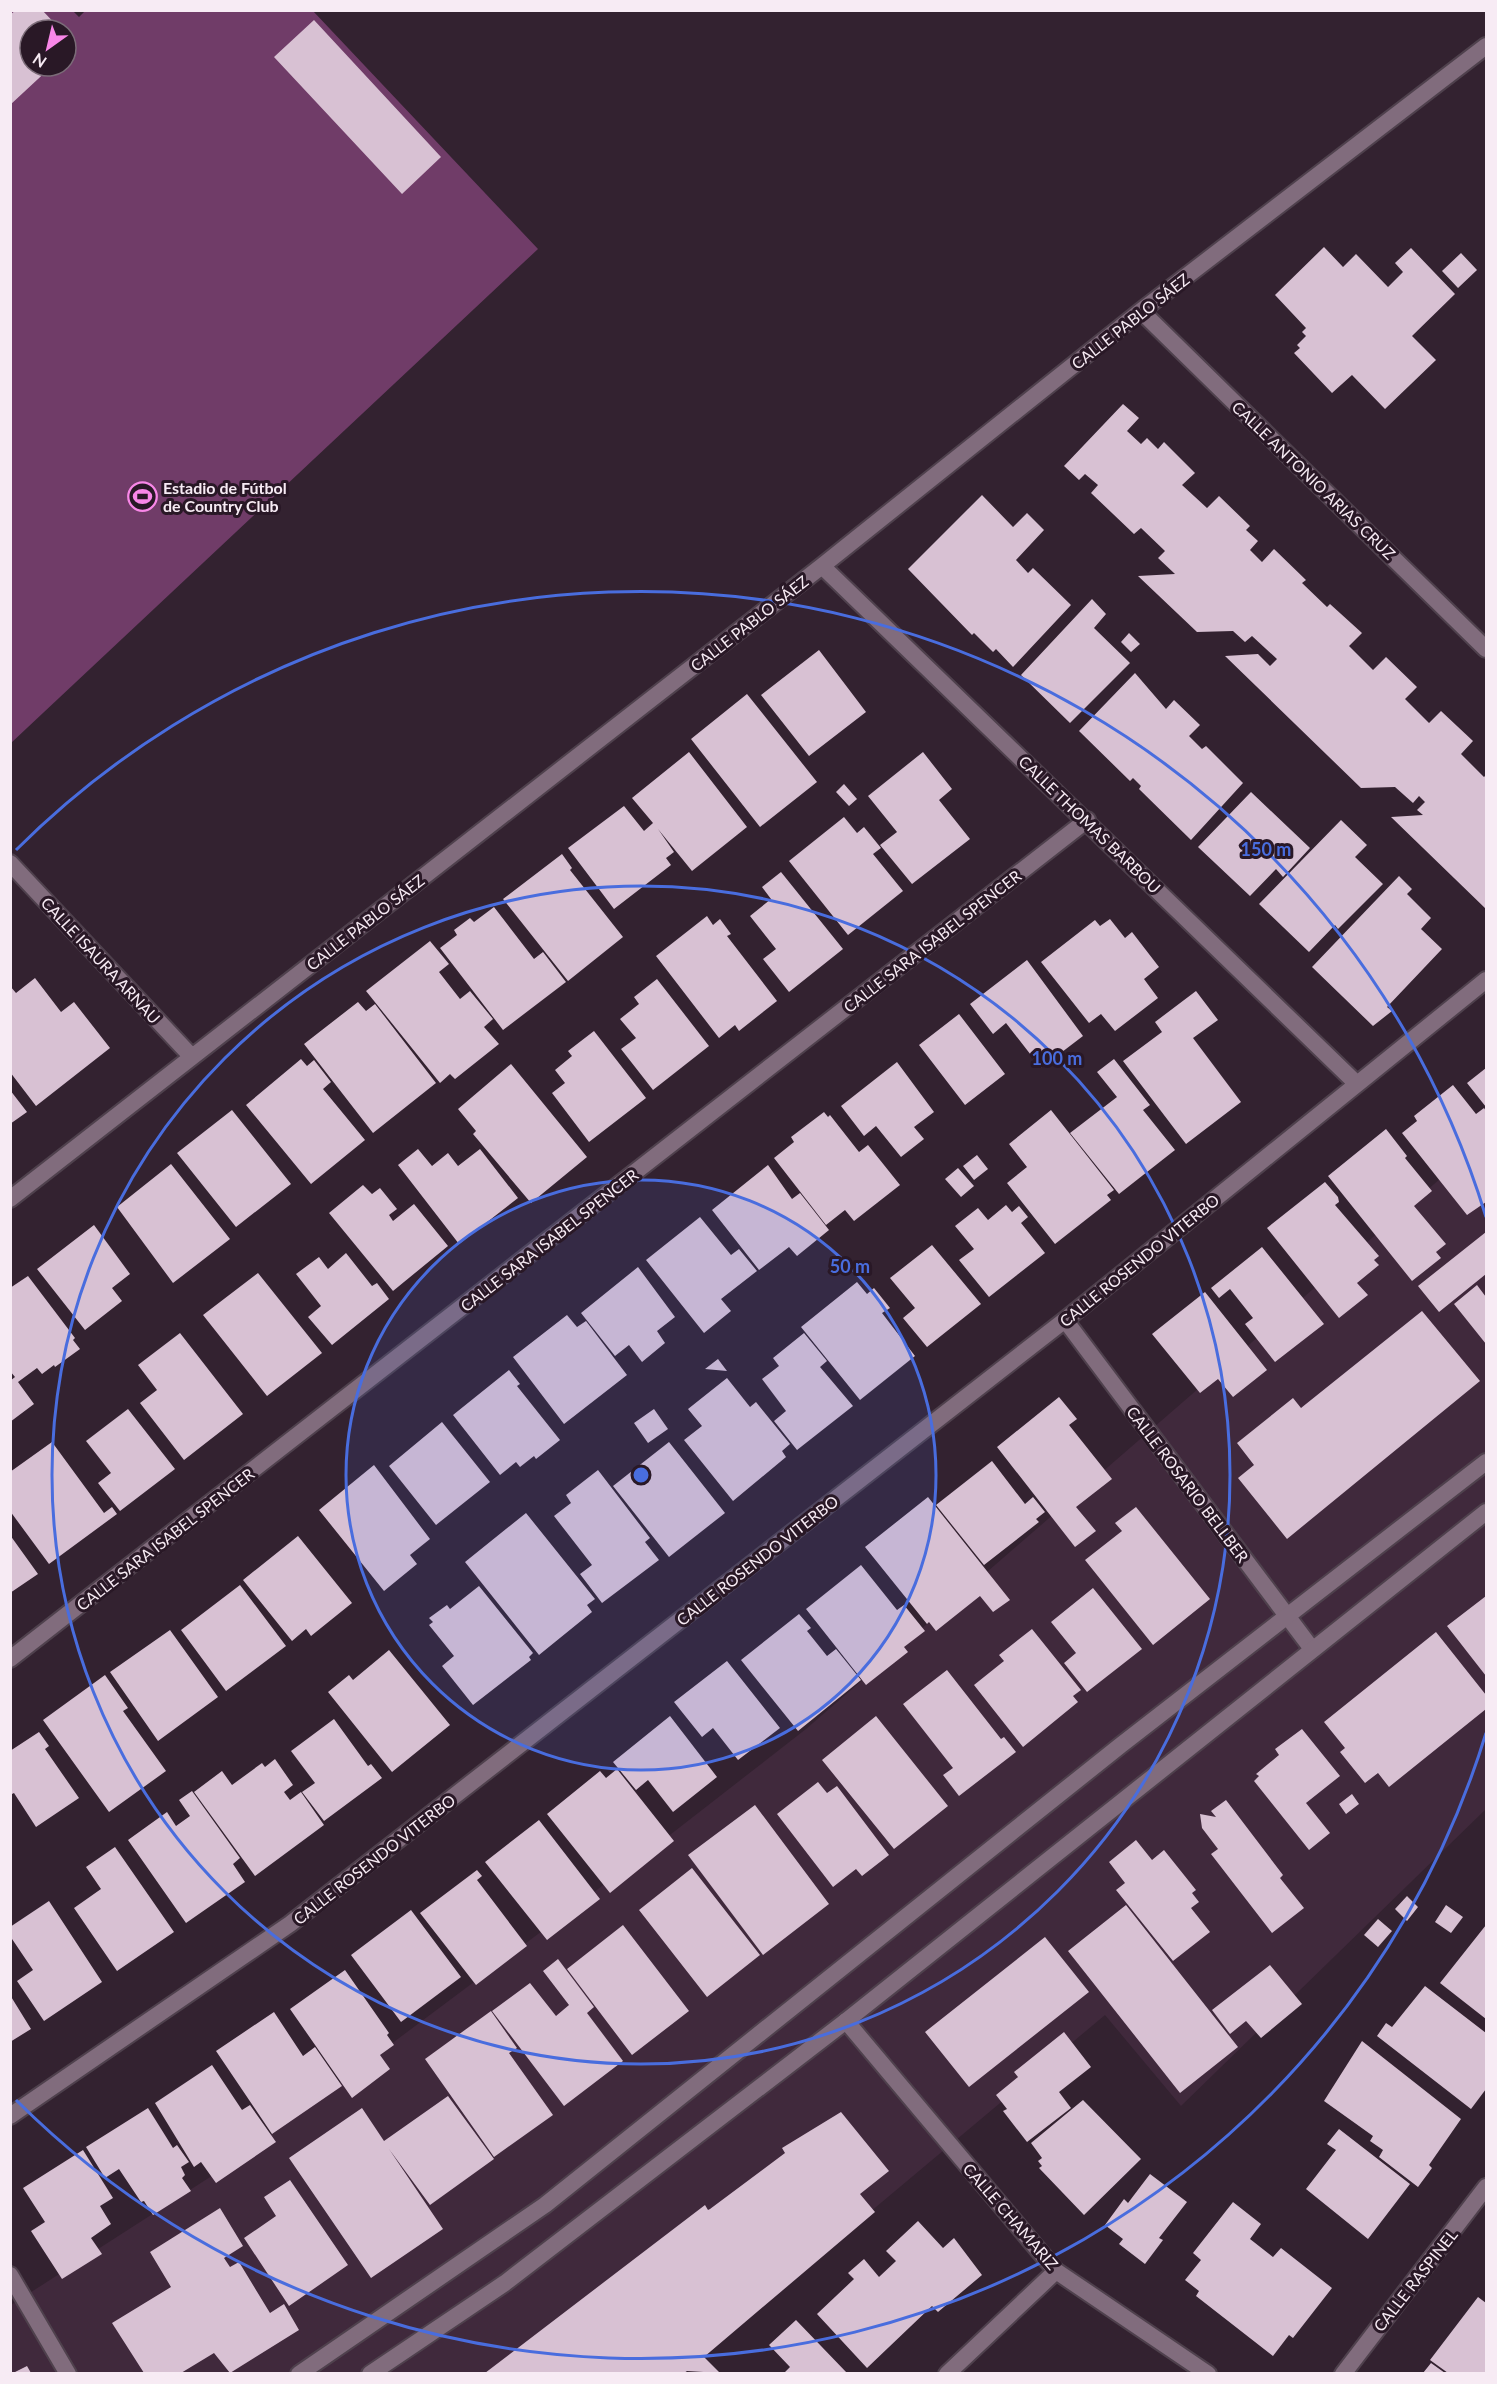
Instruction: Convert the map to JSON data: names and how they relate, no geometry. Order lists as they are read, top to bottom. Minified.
{"streets":{"street":["CALLE PABLO SÁEZ","CALLE ANTONIO ARIAS CRUZ","CALLE THOMAS BARBOU","CALLE SARA ISABEL SPENCER","CALLE ISAURA ARNAU","CALLE ROSENDO VITERBO","CALLE ROSARIO BELLBER","CALLE CHAMARIZ","CALLE RASPINEL"]},"crossings":[["CALLE PABLO SÁEZ","CALLE ANTONIO ARIAS CRUZ"],["CALLE PABLO SÁEZ","CALLE THOMAS BARBOU"],["CALLE PABLO SÁEZ","CALLE ISAURA ARNAU"],["CALLE THOMAS BARBOU","CALLE SARA ISABEL SPENCER"],["CALLE THOMAS BARBOU","CALLE ROSENDO VITERBO"],["CALLE ROSENDO VITERBO","CALLE ROSARIO BELLBER"]],"places":{"sports":["Estadio de Fútbol de Country Club"]},"north":"bottom left","rings":["150 m","100 m","50 m"]}
